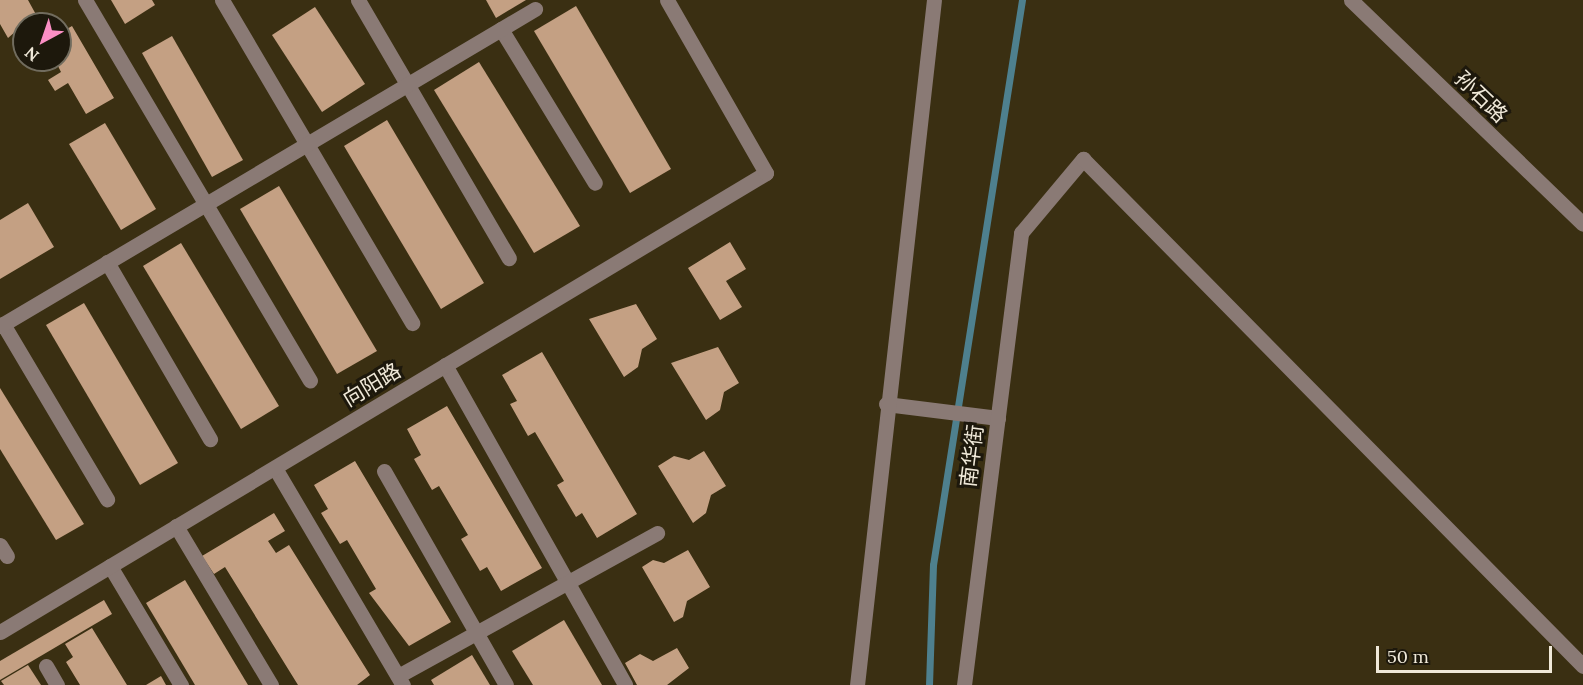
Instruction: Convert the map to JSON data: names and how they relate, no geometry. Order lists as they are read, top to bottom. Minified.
{"streets":{"street":["孙石路","向阳路","南华街"]},"scale_bar":"50 m","north":"bottom left"}
